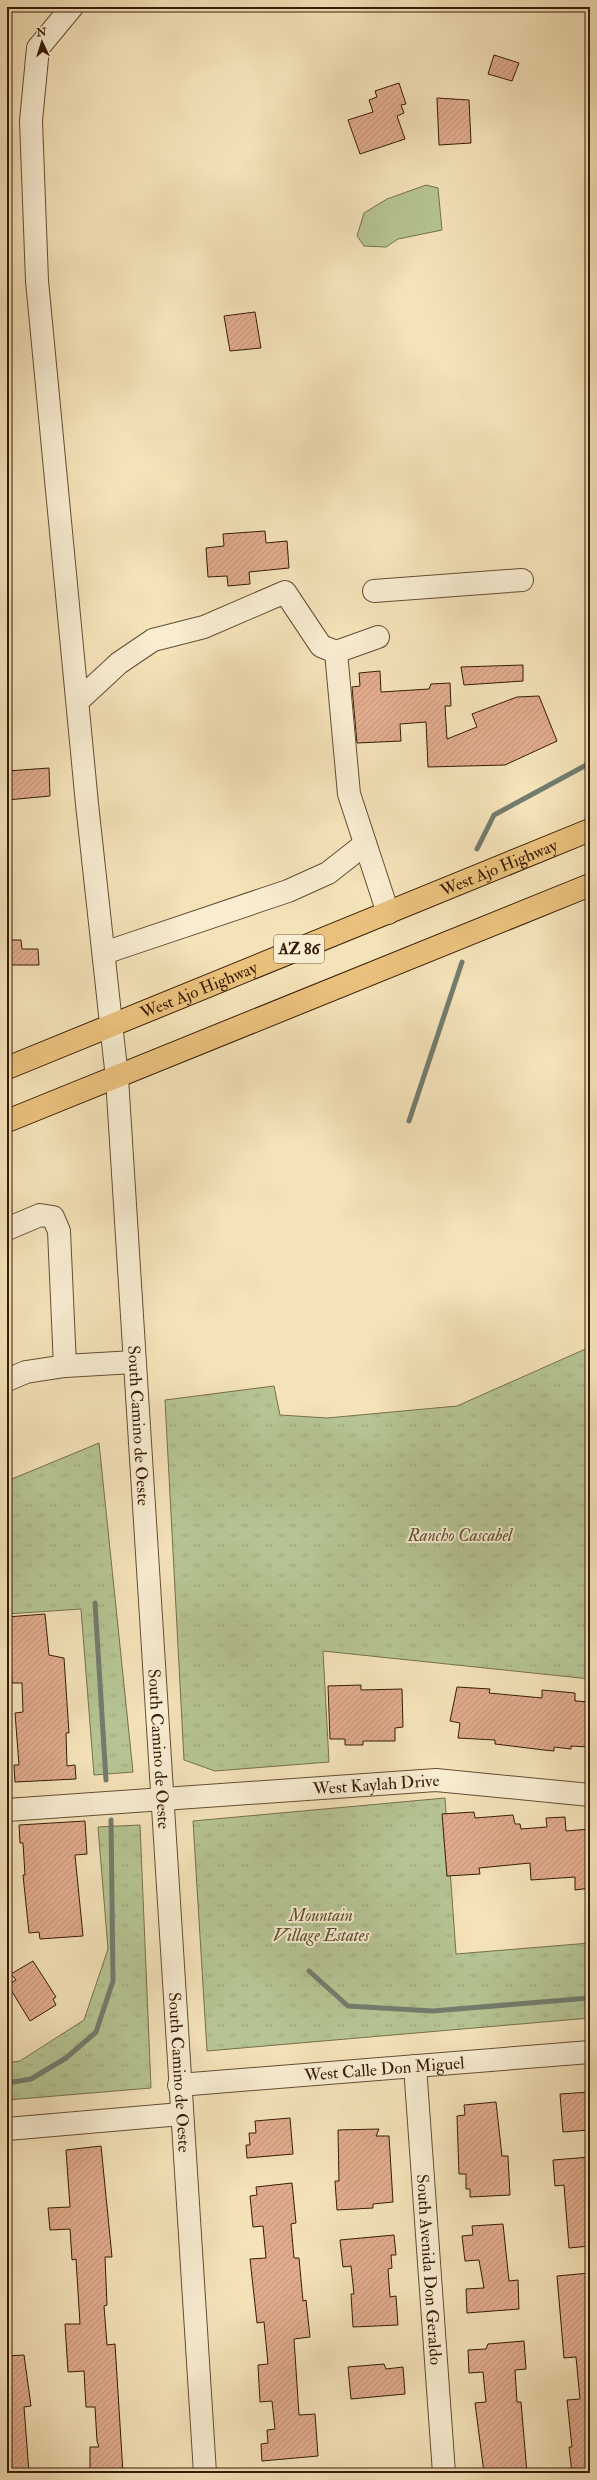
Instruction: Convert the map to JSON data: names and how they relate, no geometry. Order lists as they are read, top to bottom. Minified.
{"streets":{"main road":["West Ajo Highway","AZ 86"],"street":["South Camino de Oeste","West Kaylah Drive","West Calle Don Miguel","South Avenida Don Geraldo"]},"crossings":[["West Ajo Highway","South Camino de Oeste"],["South Camino de Oeste","West Kaylah Drive"],["South Camino de Oeste","West Calle Don Miguel"],["West Calle Don Miguel","South Avenida Don Geraldo"]],"parks":["Rancho Cascabel","Mountain Village Estates"],"north":"top"}
